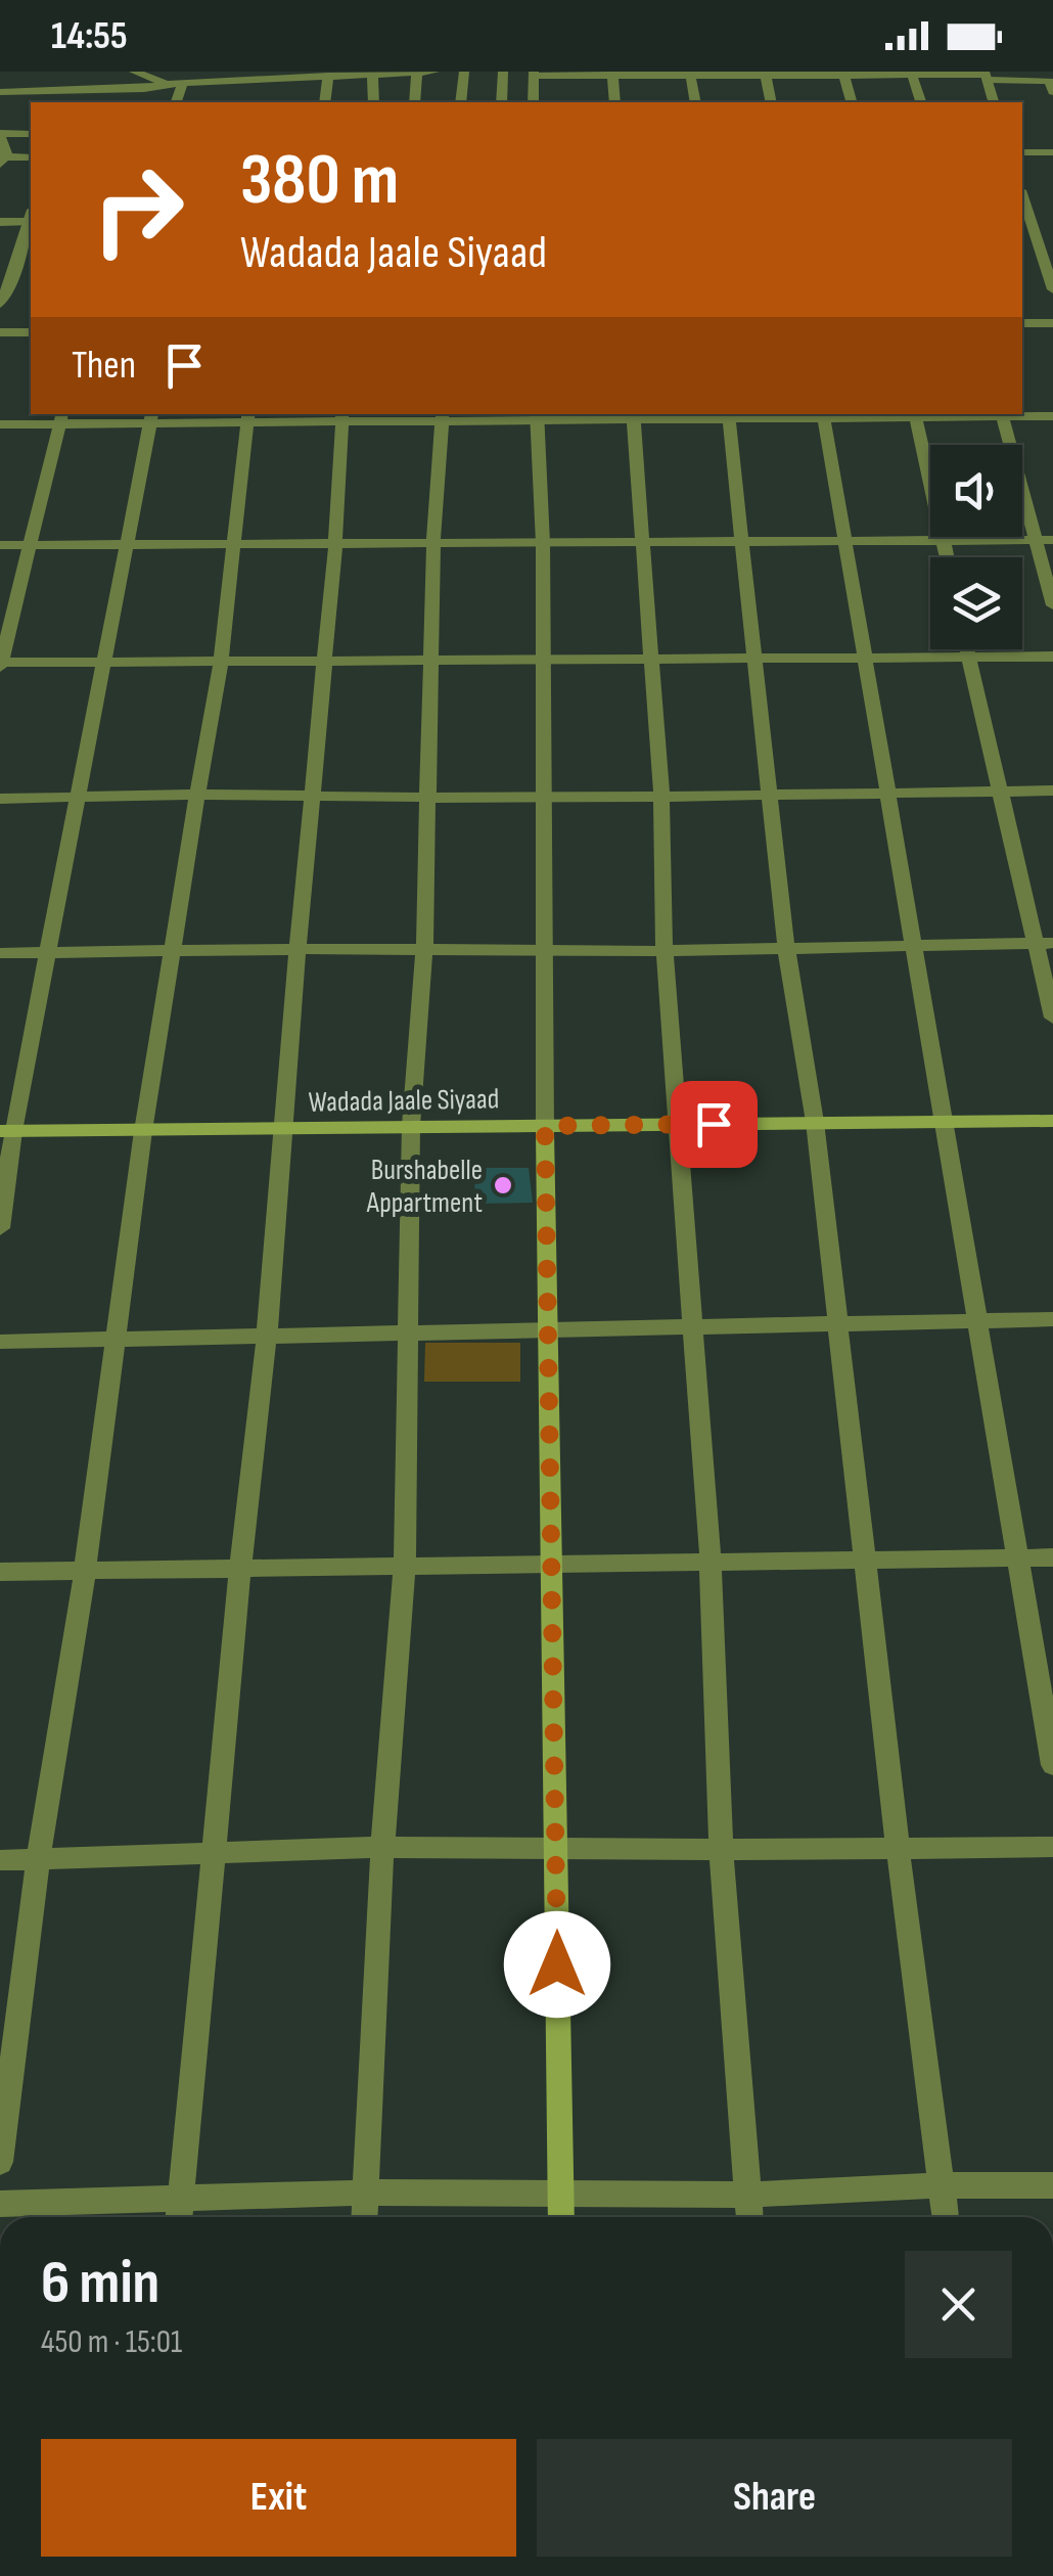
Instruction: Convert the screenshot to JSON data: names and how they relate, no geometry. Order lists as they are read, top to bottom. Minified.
{"streets":{"main road":["Wadada Jaale Siyaad"]},"places":["Burshabelle Appartment"],"page":{"status":"14:55","turn":["380 m","Wadada Jaale Siyaad"],"then":"Then","heading":["6 min","450 m · 15:01"],"buttons":["Exit","Share"]}}
